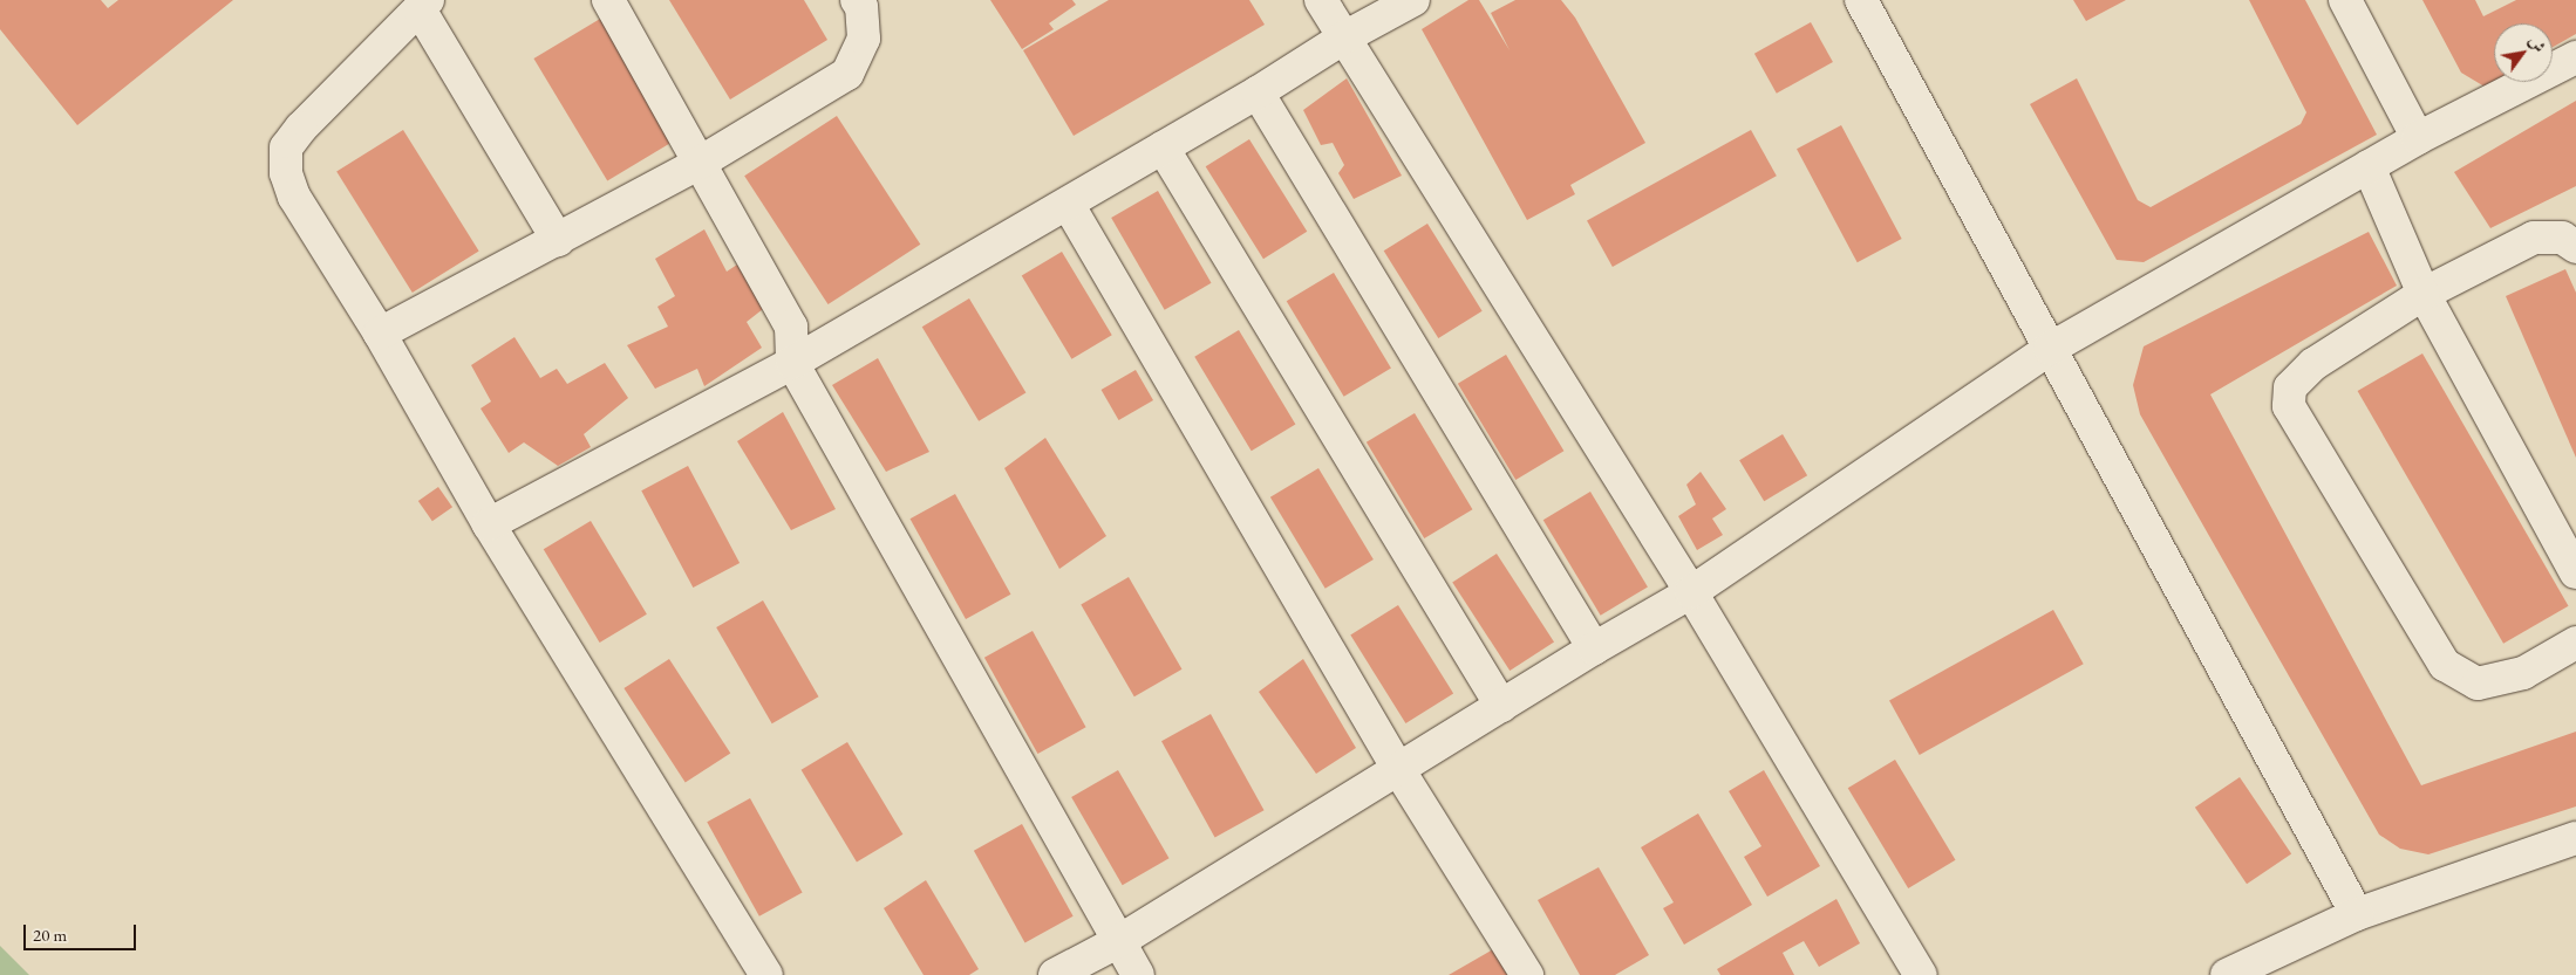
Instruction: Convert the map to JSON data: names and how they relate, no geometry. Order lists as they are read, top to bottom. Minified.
{"scale_bar":"20 m","north":"top right"}
